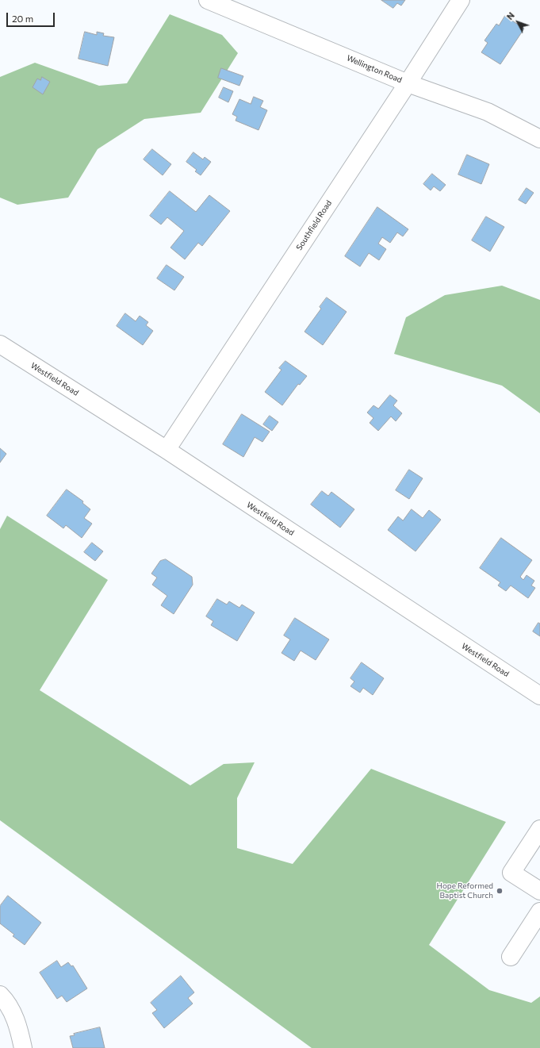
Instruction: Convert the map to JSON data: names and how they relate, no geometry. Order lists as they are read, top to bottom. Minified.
{"streets":{"street":["Wellington Road","Southfield Road","Westfield Road"]},"crossings":[["Wellington Road","Southfield Road"],["Southfield Road","Westfield Road"]],"places":["Hope Reformed Baptist Church"],"scale_bar":"20 m","north":"top left"}
